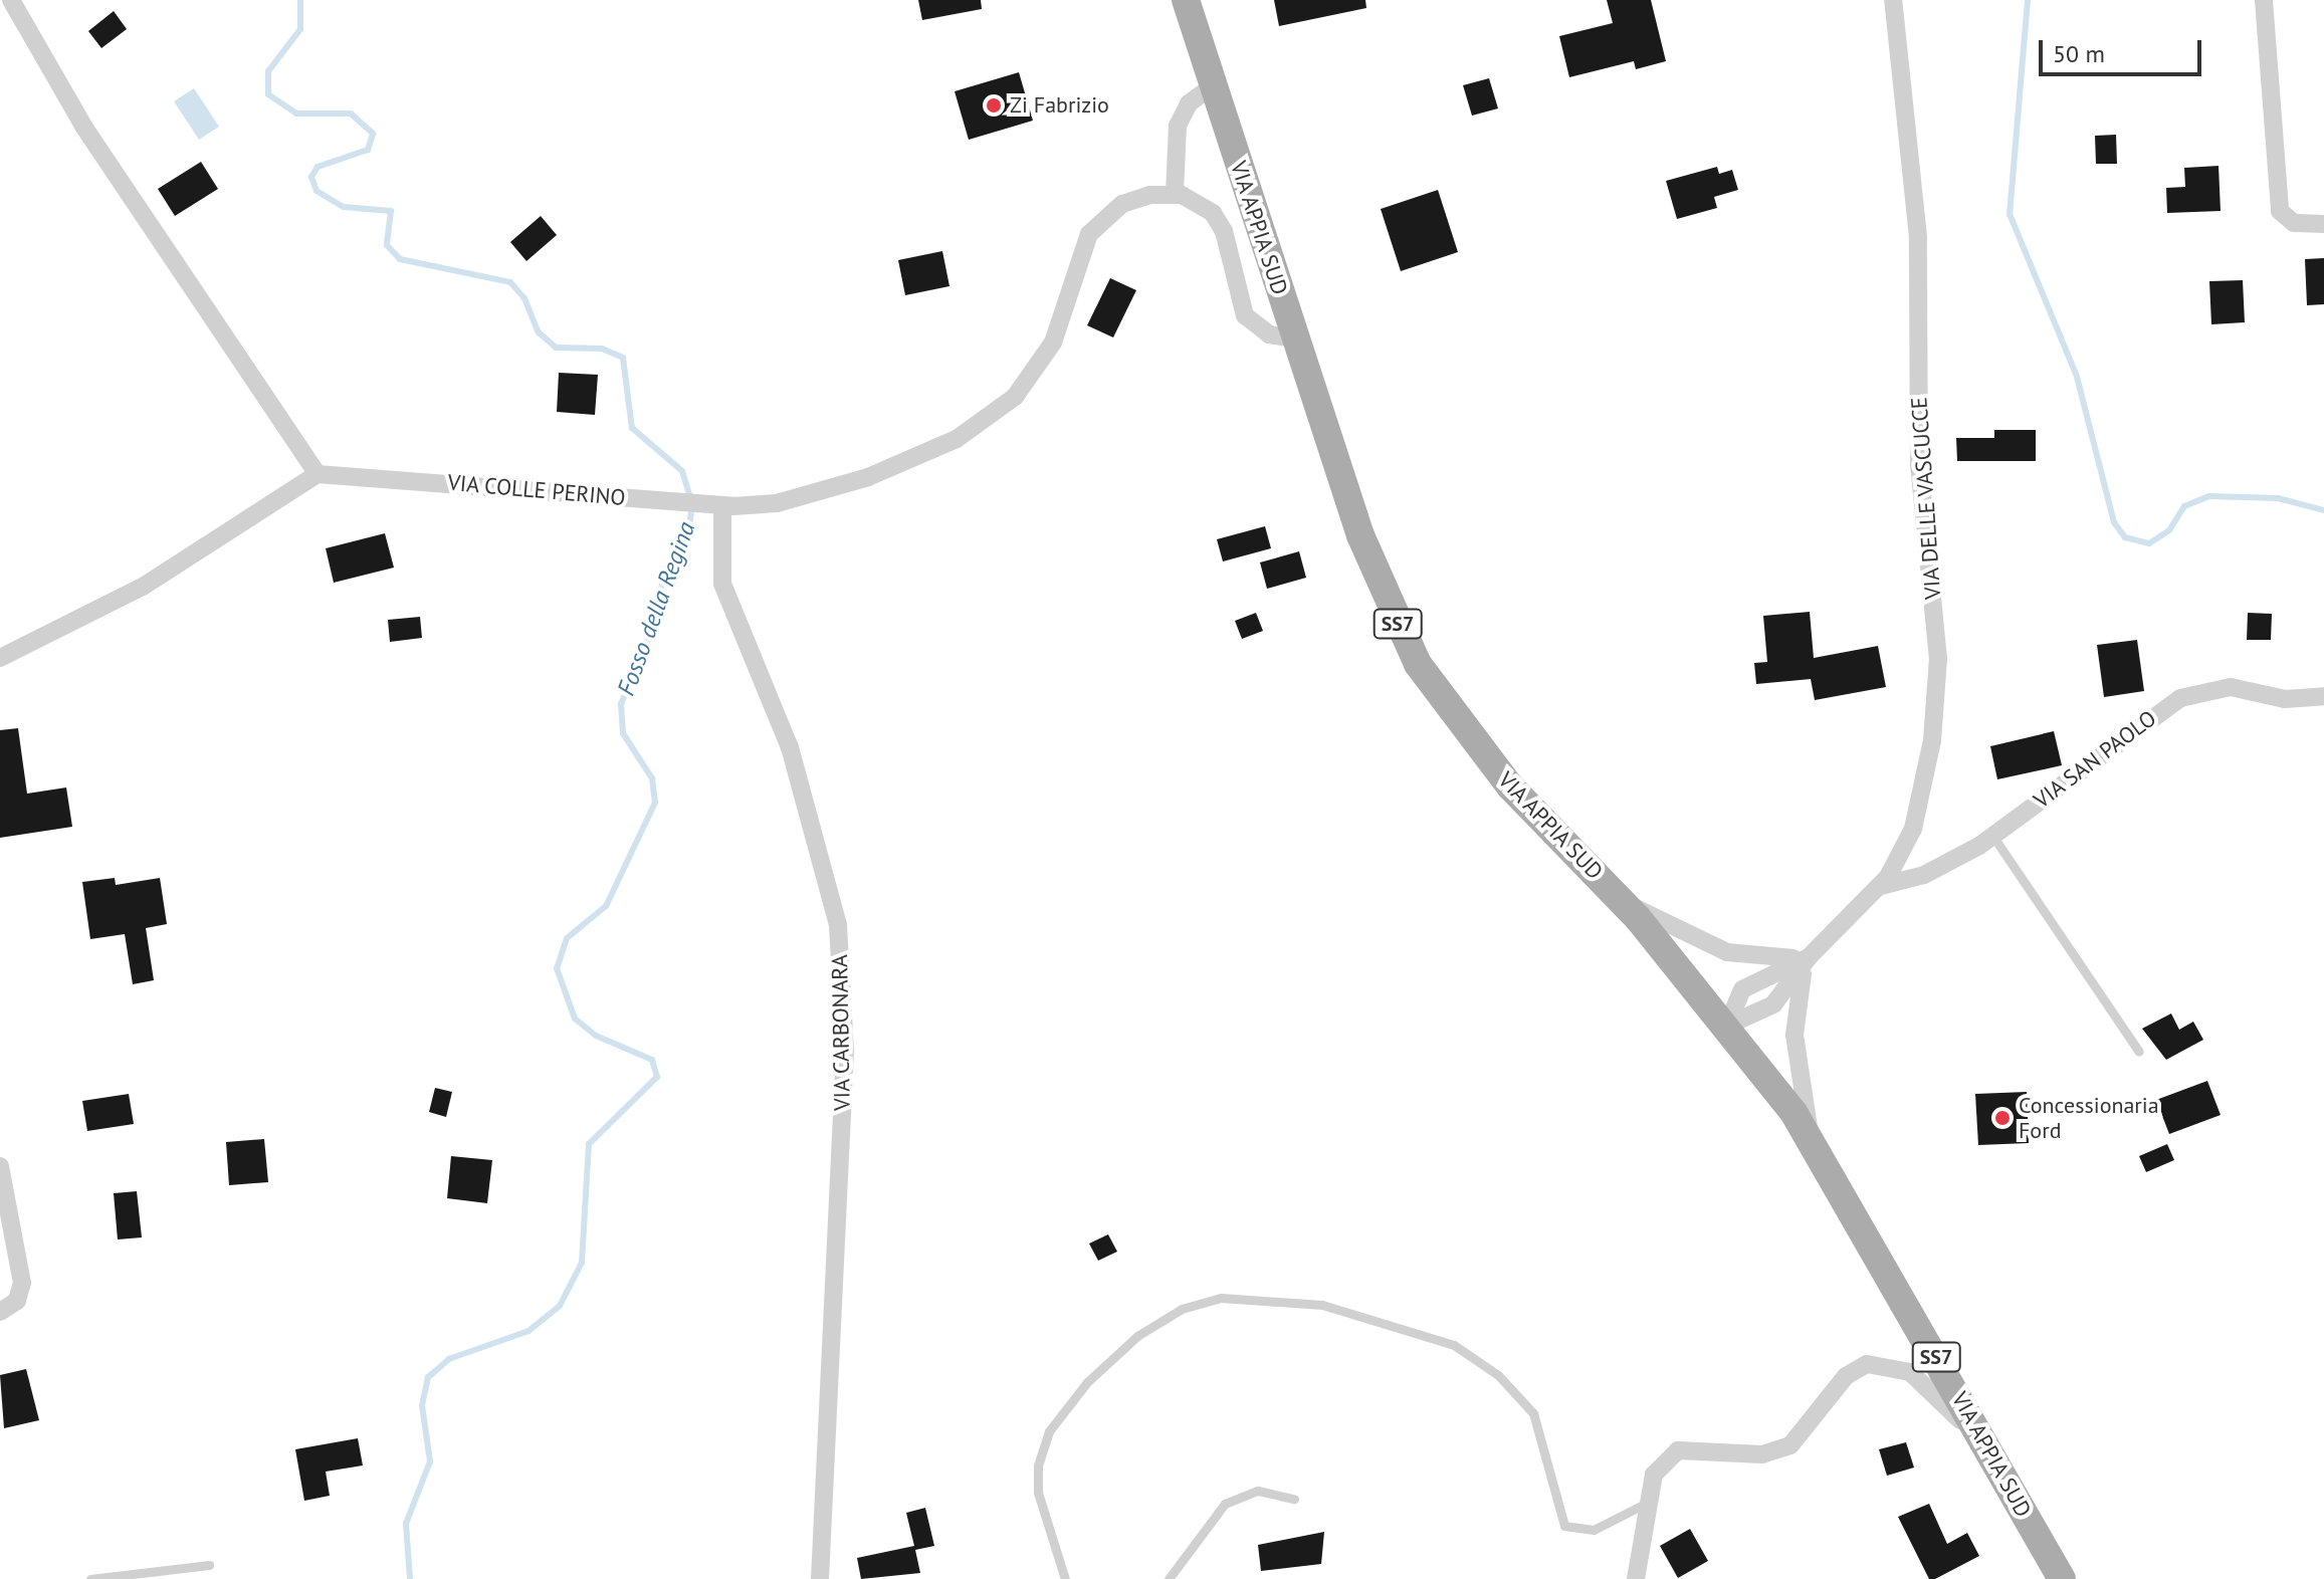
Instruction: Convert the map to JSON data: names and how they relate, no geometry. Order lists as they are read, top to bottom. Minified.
{"streets":{"main road":["VIA APPIA SUD","SS7"],"street":["VIA COLLE PERINO","VIA DELLE VASCUCCE","VIA SAN PAOLO","VIA CARBONARA"]},"crossings":[["VIA APPIA SUD","VIA DELLE VASCUCCE"],["VIA COLLE PERINO","VIA CARBONARA"],["VIA DELLE VASCUCCE","VIA SAN PAOLO"]],"water":["Fosso della Regina"],"places":["Zi Fabrizio","Concessionaria Ford"],"scale_bar":"50 m"}
